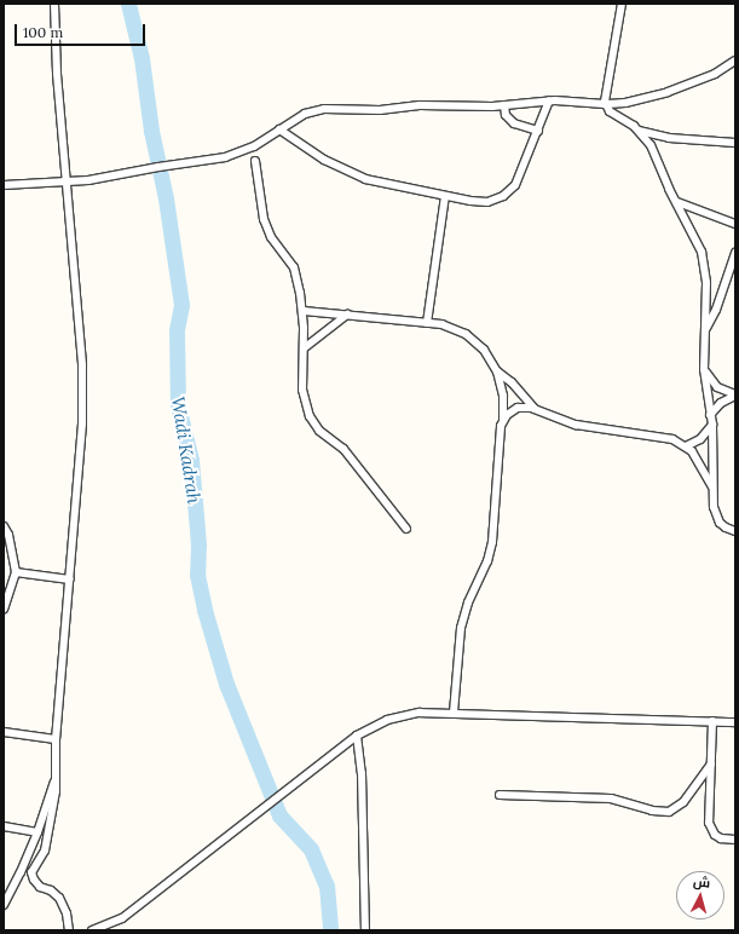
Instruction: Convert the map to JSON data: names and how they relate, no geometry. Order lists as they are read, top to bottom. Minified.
{"water":["Wadi Kadrah"],"scale_bar":"100 m","north":"top"}
